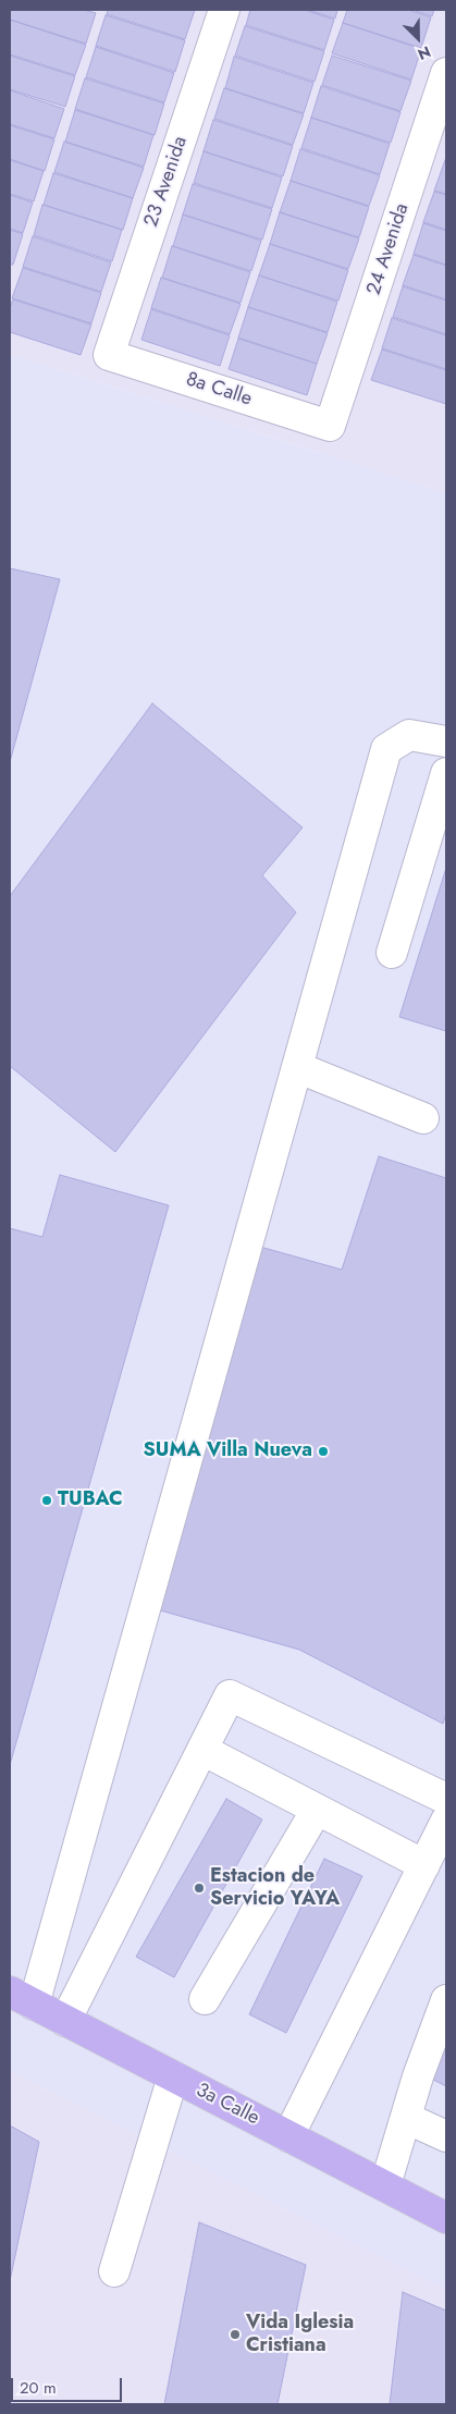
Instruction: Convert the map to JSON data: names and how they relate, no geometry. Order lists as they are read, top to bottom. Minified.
{"streets":{"main road":["3a Calle"],"street":["23 Avenida","24 Avenida","8a Calle"]},"crossings":[["23 Avenida","8a Calle"],["24 Avenida","8a Calle"]],"places":["SUMA Villa Nueva","TUBAC","Estacion de Servicio YAYA","Vida Iglesia Cristiana"],"scale_bar":"20 m","north":"bottom right"}
